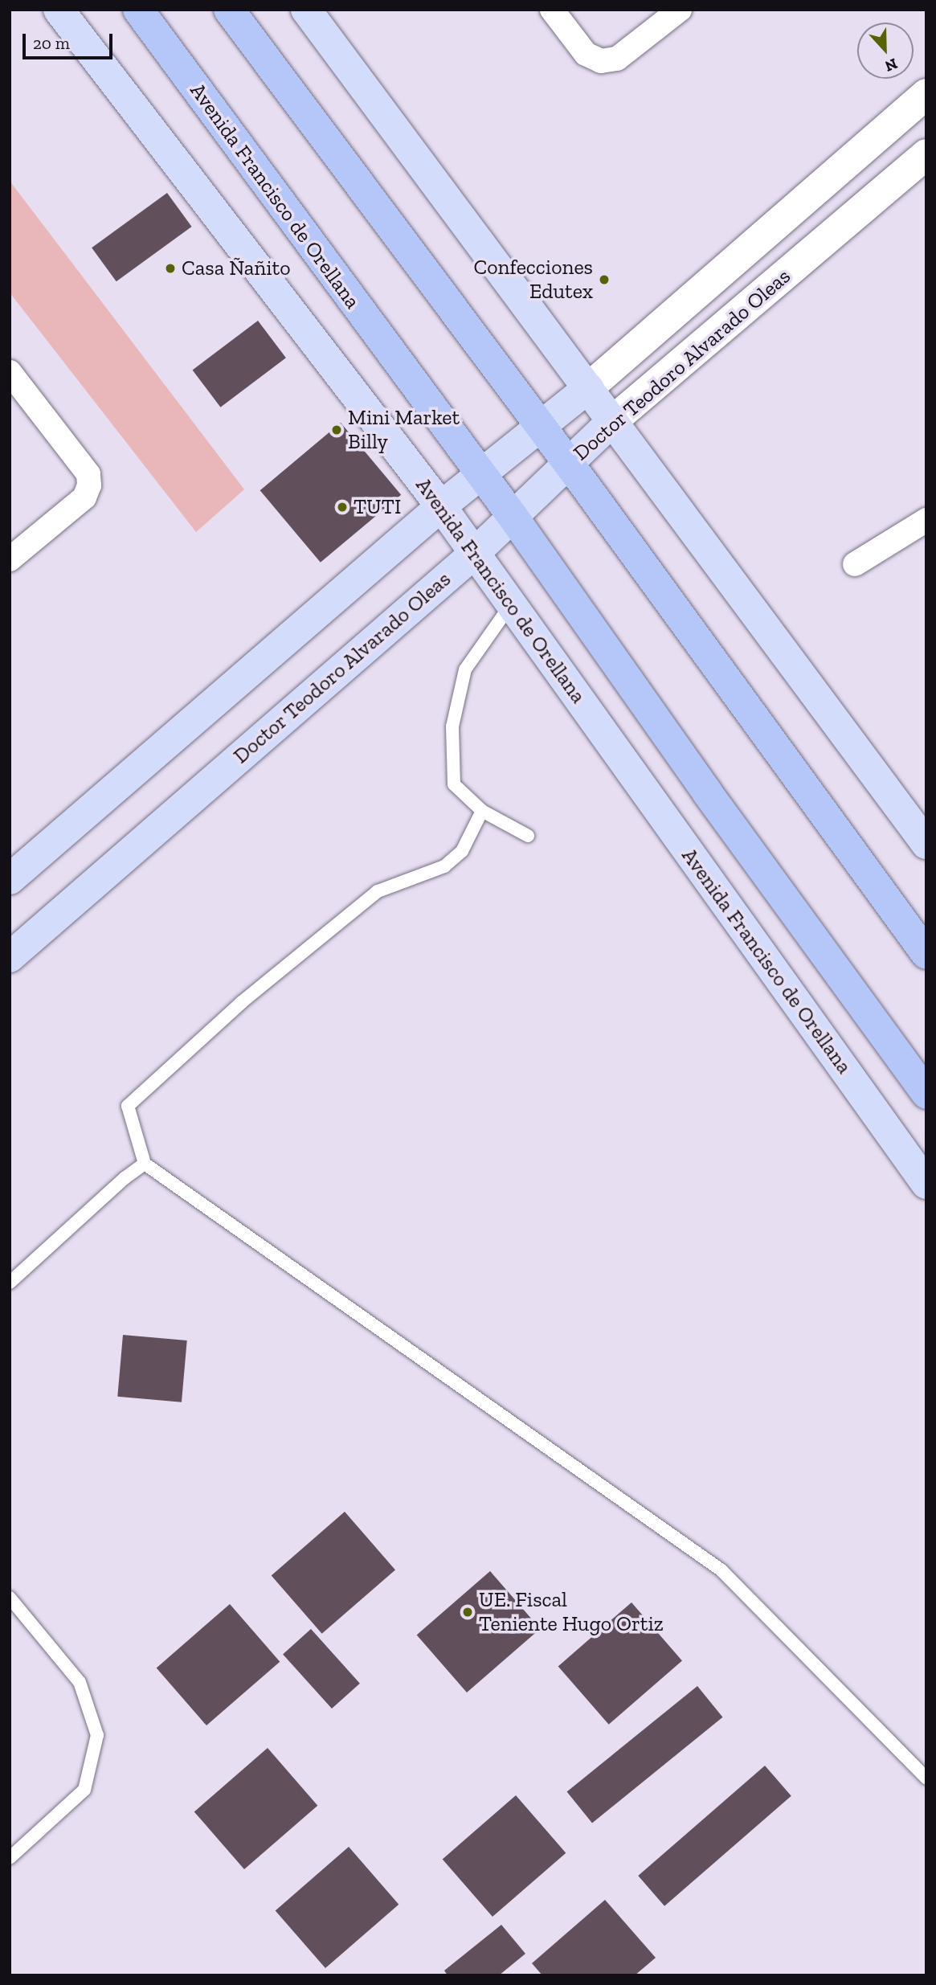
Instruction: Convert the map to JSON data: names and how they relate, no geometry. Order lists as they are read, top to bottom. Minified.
{"streets":{"highway":["Avenida Francisco de Orellana"],"main road":["Doctor Teodoro Alvarado Oleas"]},"crossings":[["Avenida Francisco de Orellana","Doctor Teodoro Alvarado Oleas"]],"places":["Casa Ñañito","Confecciones Edutex","Mini Market Billy","TUTI","UE. Fiscal Teniente Hugo Ortiz"],"scale_bar":"20 m","north":"bottom"}
